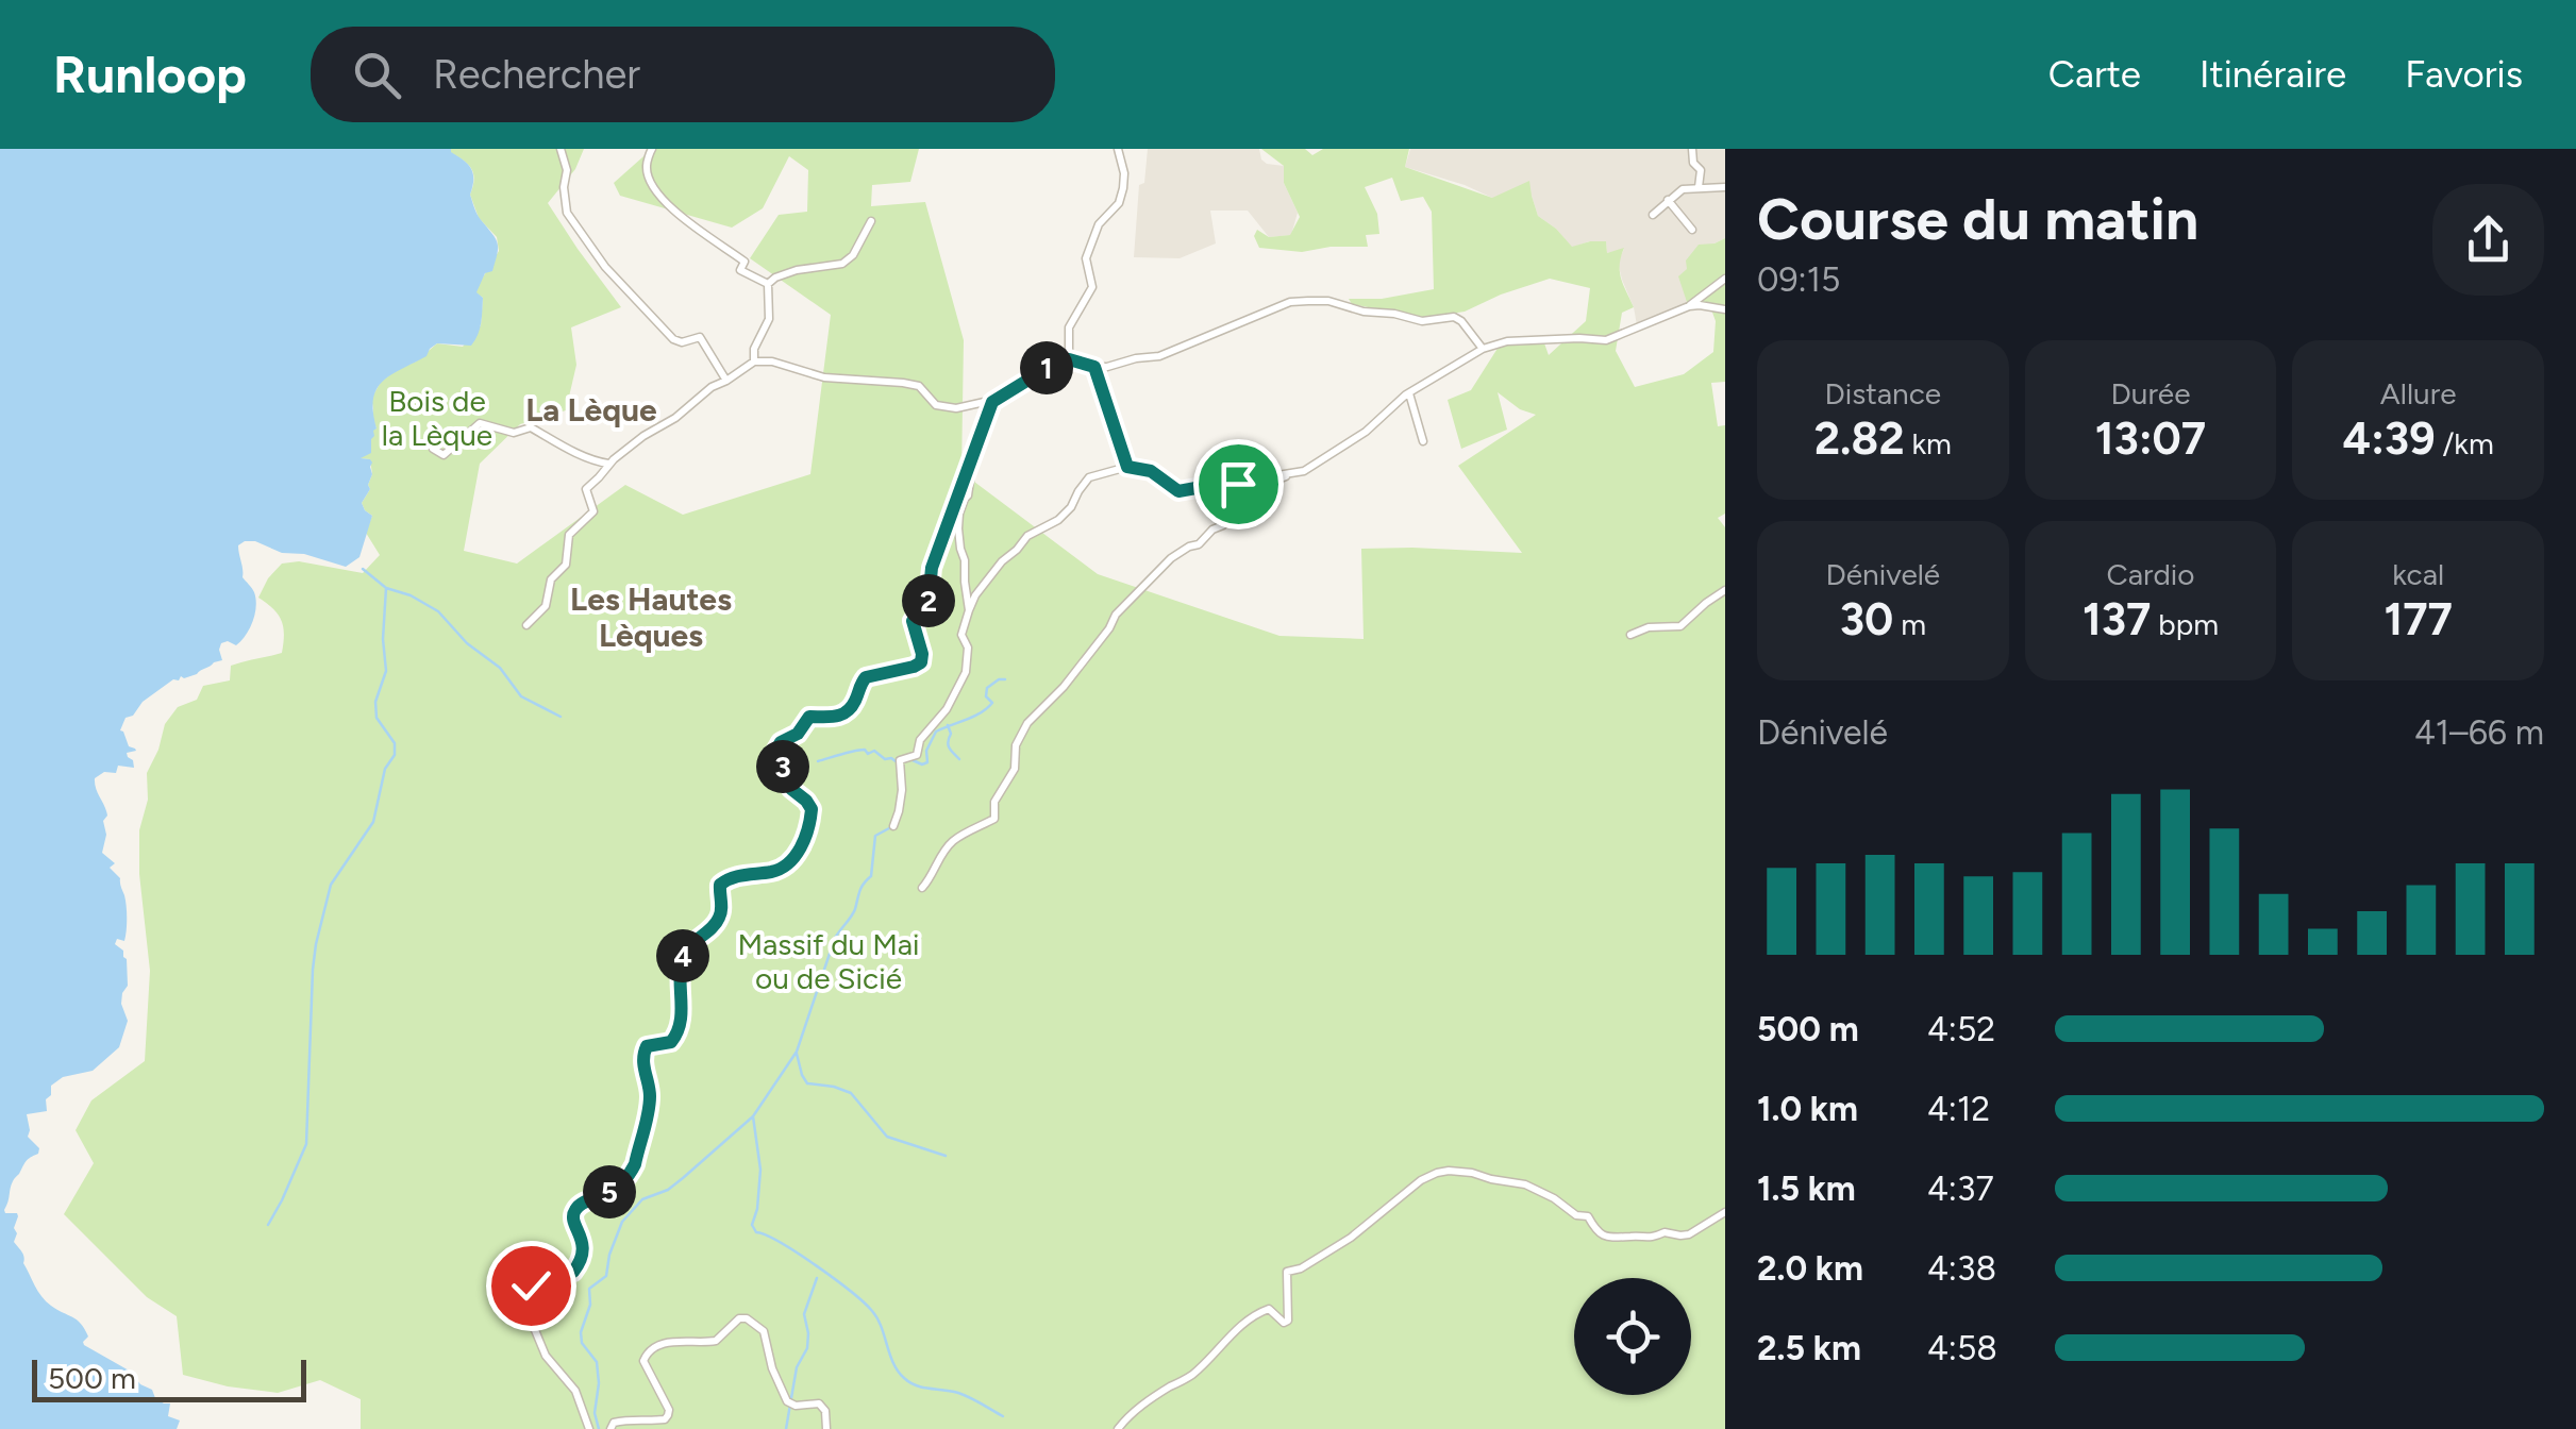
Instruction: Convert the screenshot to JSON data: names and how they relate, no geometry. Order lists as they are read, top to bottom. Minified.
{"districts":["La Lèque","Les Hautes Lèques"],"parks":["Bois de la Lèque","Massif du Mai ou de Sicié"],"scale_bar":"500 m","page":{"header":"Runloop","search":"Rechercher","nav":["Carte","Itinéraire","Favoris"],"heading":["Course du matin","09:15"],"stats":[["Distance","2.82 km"],["Durée","13:07"],["Allure","4:39 /km"],["Dénivelé","30 m"],["Cardio","137 bpm"],["kcal","177"]],"pins":["1","2","3","4","5"],"chart":["Dénivelé","41–66 m"],"list":[{"name":"500 m","note":"4:52"},{"name":"1.0 km","note":"4:12"},{"name":"1.5 km","note":"4:37"},{"name":"2.0 km","note":"4:38"},{"name":"2.5 km","note":"4:58"}],"scale":"500 m"}}
